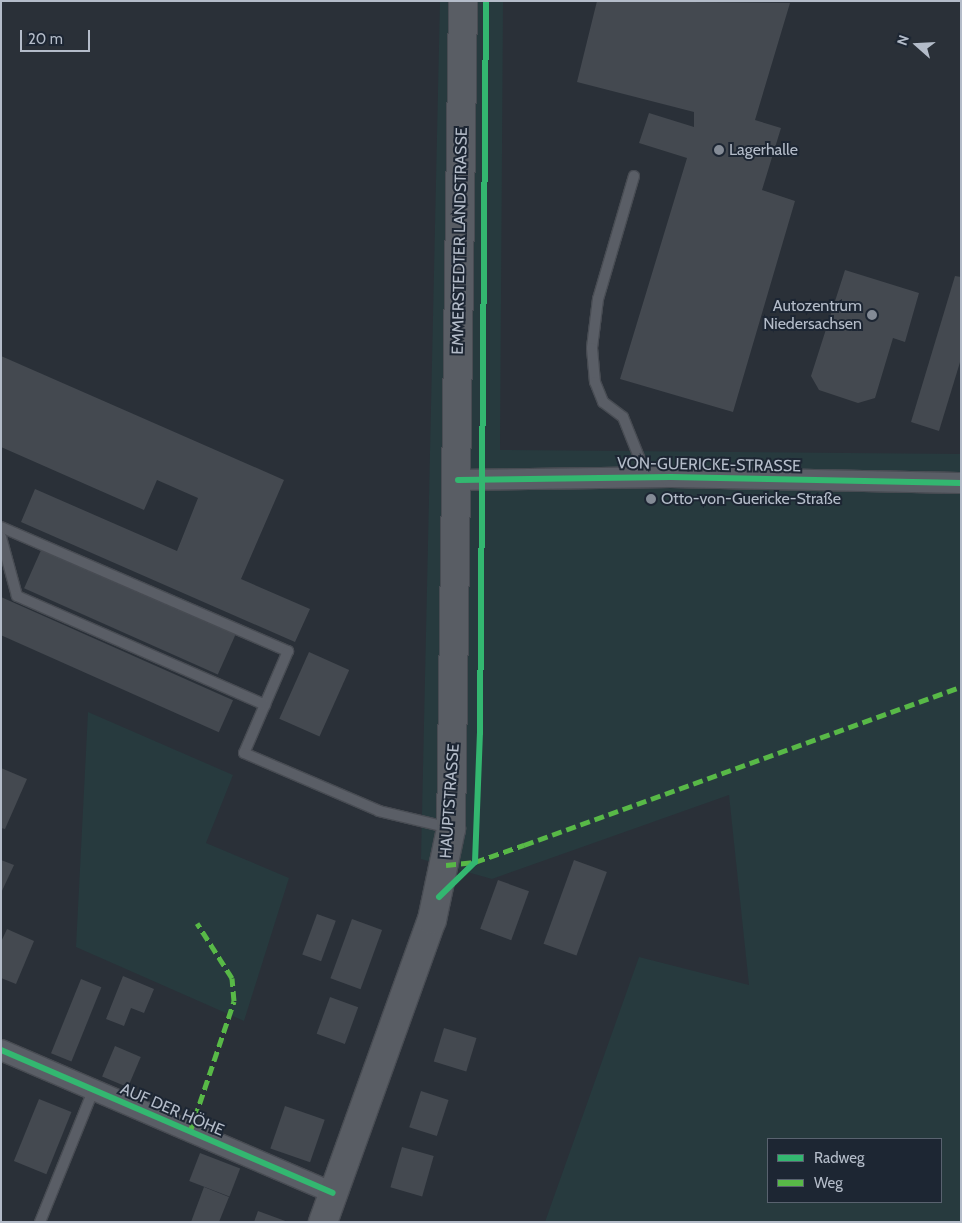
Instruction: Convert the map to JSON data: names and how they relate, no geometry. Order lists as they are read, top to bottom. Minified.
{"streets":{"main road":["EMMERSTEDTER LANDSTRASSE","HAUPTSTRASSE"],"street":["VON-GUERICKE-STRASSE","AUF DER HÖHE"]},"crossings":[["EMMERSTEDTER LANDSTRASSE","VON-GUERICKE-STRASSE"],["EMMERSTEDTER LANDSTRASSE","HAUPTSTRASSE"],["VON-GUERICKE-STRASSE","HAUPTSTRASSE"],["HAUPTSTRASSE","AUF DER HÖHE"]],"places":["Lagerhalle","Autozentrum Niedersachsen","Otto-von-Guericke-Straße"],"legend":["Radweg","Weg"],"scale_bar":"20 m","north":"left"}
